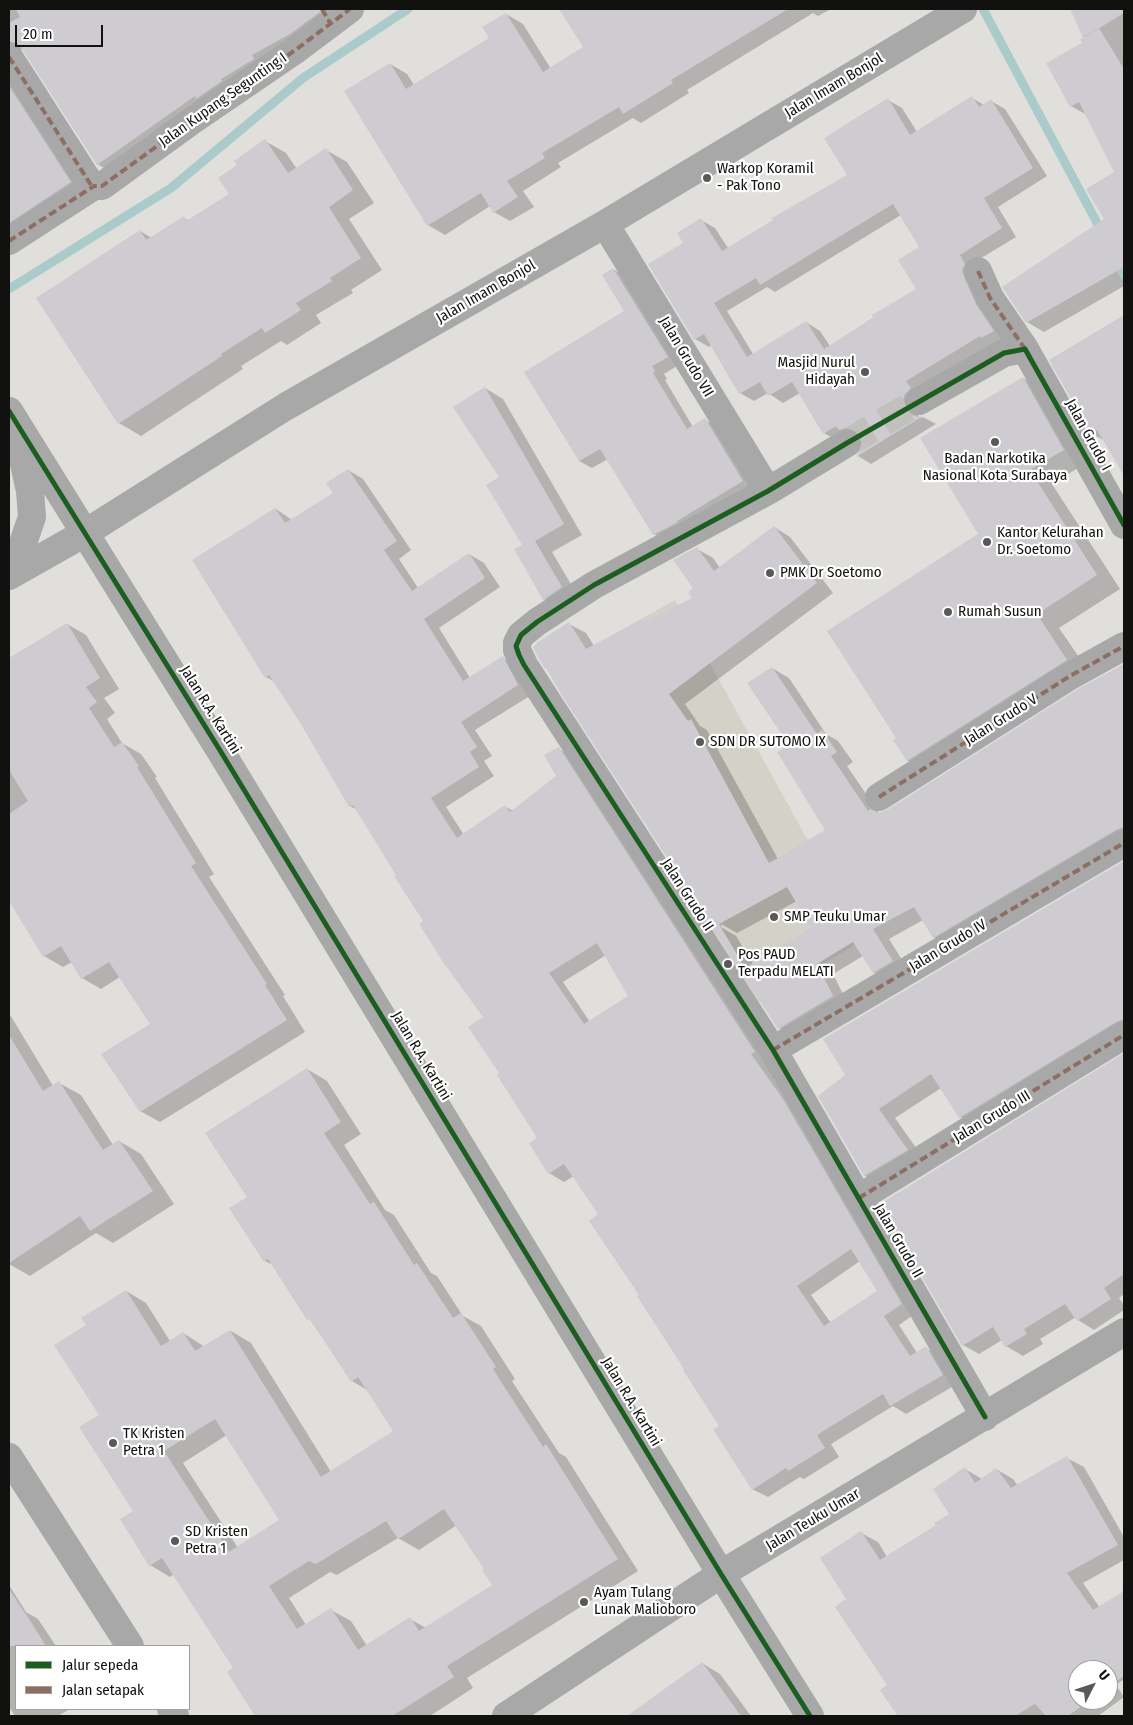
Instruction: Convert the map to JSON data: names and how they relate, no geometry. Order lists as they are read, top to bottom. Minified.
{"streets":{"street":["Jalan Imam Bonjol","Jalan Kupang Segunting I","Jalan Grudo VII","Jalan Grudo I","Jalan R.A. Kartini","Jalan Grudo V","Jalan Grudo II","Jalan Grudo IV","Jalan Grudo III","Jalan Teuku Umar"]},"crossings":[["Jalan Imam Bonjol","Jalan Grudo VII"],["Jalan Imam Bonjol","Jalan R.A. Kartini"],["Jalan Grudo VII","Jalan Grudo II"],["Jalan R.A. Kartini","Jalan Teuku Umar"],["Jalan Grudo II","Jalan Grudo IV"],["Jalan Grudo II","Jalan Grudo III"],["Jalan Grudo II","Jalan Teuku Umar"]],"places":["Warkop Koramil - Pak Tono","Masjid Nurul Hidayah","Badan Narkotika Nasional Kota Surabaya","Kantor Kelurahan Dr. Soetomo","PMK Dr Soetomo","Rumah Susun","SDN DR SUTOMO IX","SMP Teuku Umar","Pos PAUD Terpadu MELATI","TK Kristen Petra 1","SD Kristen Petra 1","Ayam Tulang Lunak Malioboro"],"legend":["Jalur sepeda","Jalan setapak"],"scale_bar":"20 m","north":"top right"}
